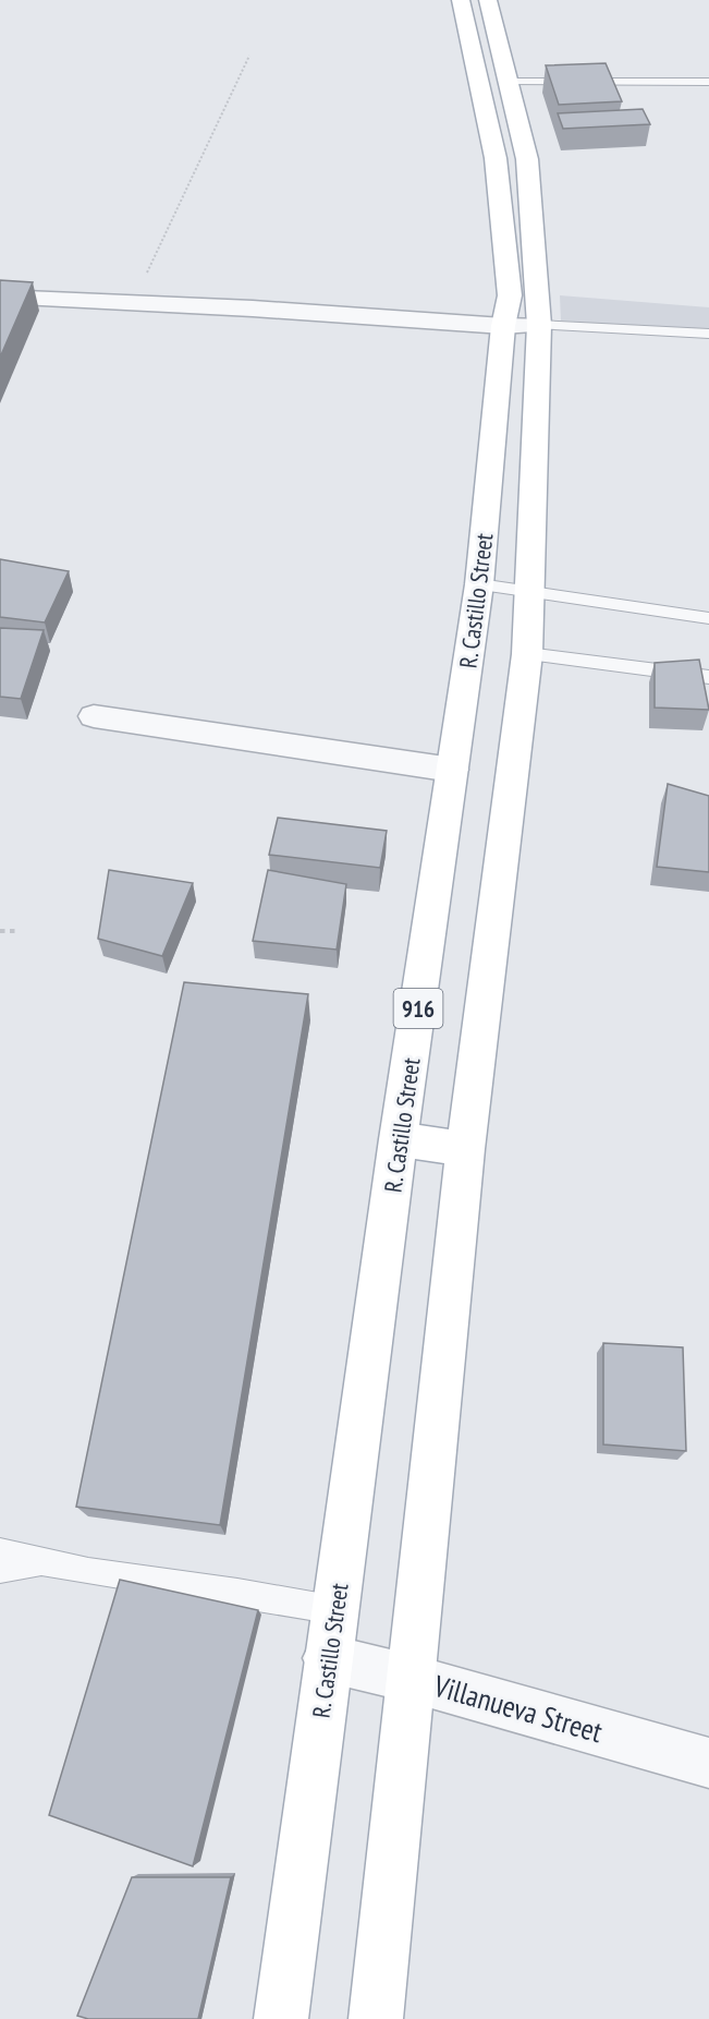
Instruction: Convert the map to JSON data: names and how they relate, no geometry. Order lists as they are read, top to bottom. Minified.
{"streets":{"main road":["R. Castillo Street","916"],"street":["Villanueva Street"]},"crossings":[["R. Castillo Street","Villanueva Street"]]}
